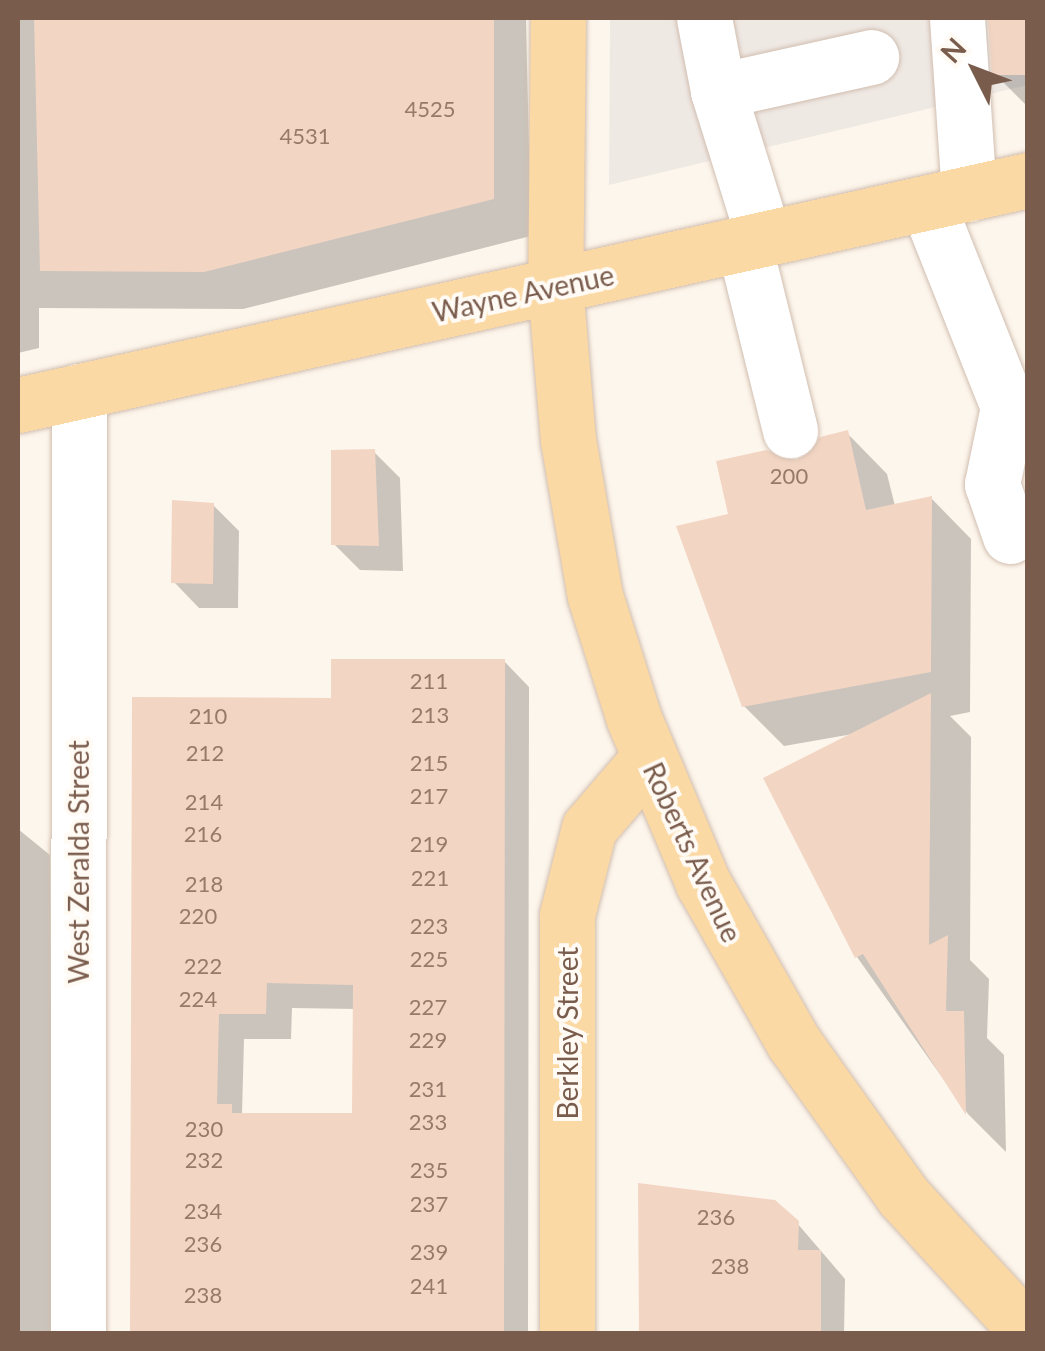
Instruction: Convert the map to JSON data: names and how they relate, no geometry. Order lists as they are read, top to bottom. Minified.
{"streets":{"main road":["Wayne Avenue","Roberts Avenue","Berkley Street"],"street":["West Zeralda Street"]},"crossings":[["Wayne Avenue","Roberts Avenue"],["Wayne Avenue","West Zeralda Street"],["Roberts Avenue","Berkley Street"]],"house_numbers":["4525","4531","200","211","213","210","212","215","217","214","216","219","221","218","220","223","225","222","224","227","229","231","233","230","232","235","237","234","236","236","239","238","241","238"],"north":"top left"}
